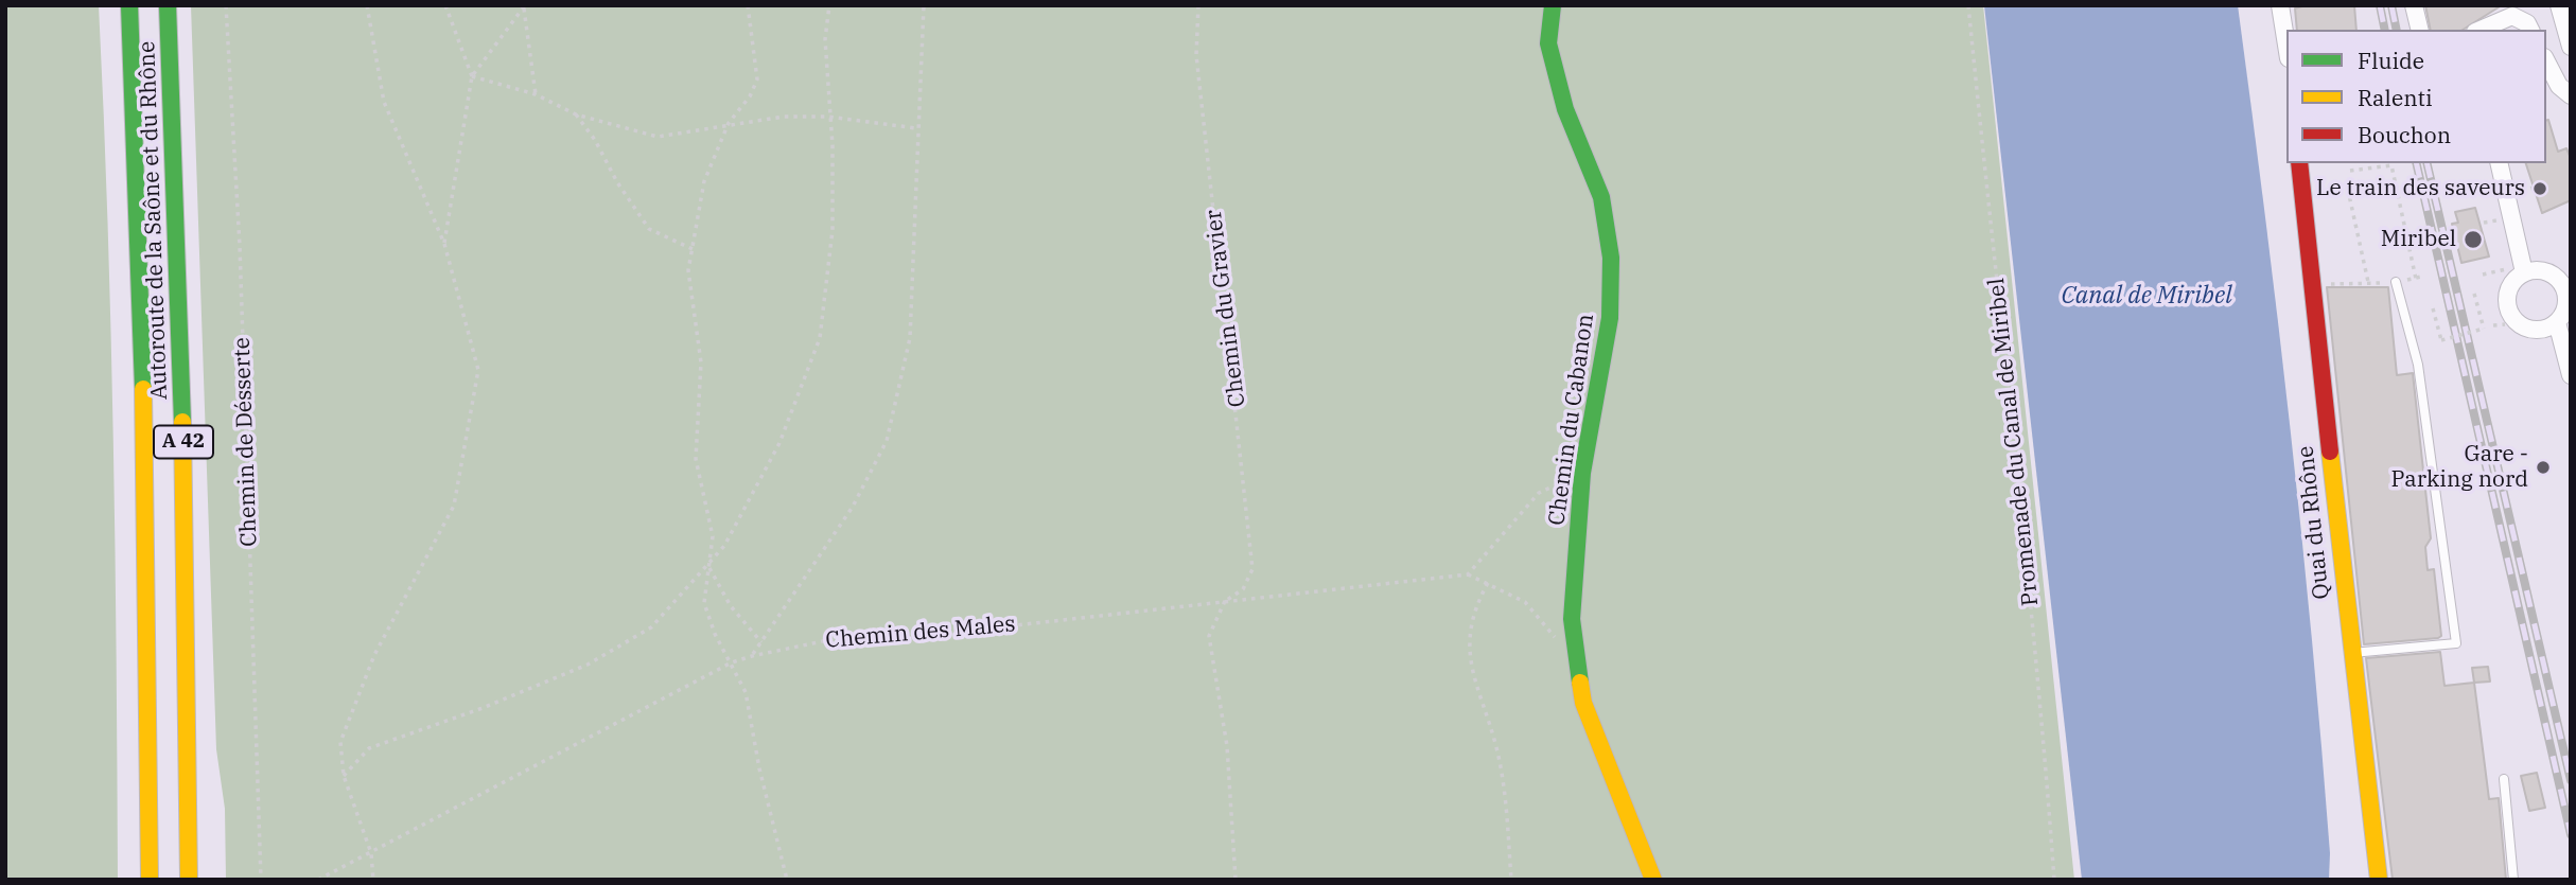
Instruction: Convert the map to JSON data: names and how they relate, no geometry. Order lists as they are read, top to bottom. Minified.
{"streets":{"main road":["Autoroute de la Saône et du Rhône","Chemin du Cabanon","A 42","Quai du Rhône"],"path":["Chemin du Gravier","Chemin de Désserte","Promenade du Canal de Miribel","Chemin des Males"]},"crossings":[["Chemin du Gravier","Chemin des Males"]],"water":["Canal de Miribel"],"places":["Le train des saveurs","Miribel","Gare - Parking nord"],"legend":["Fluide","Ralenti","Bouchon"]}
